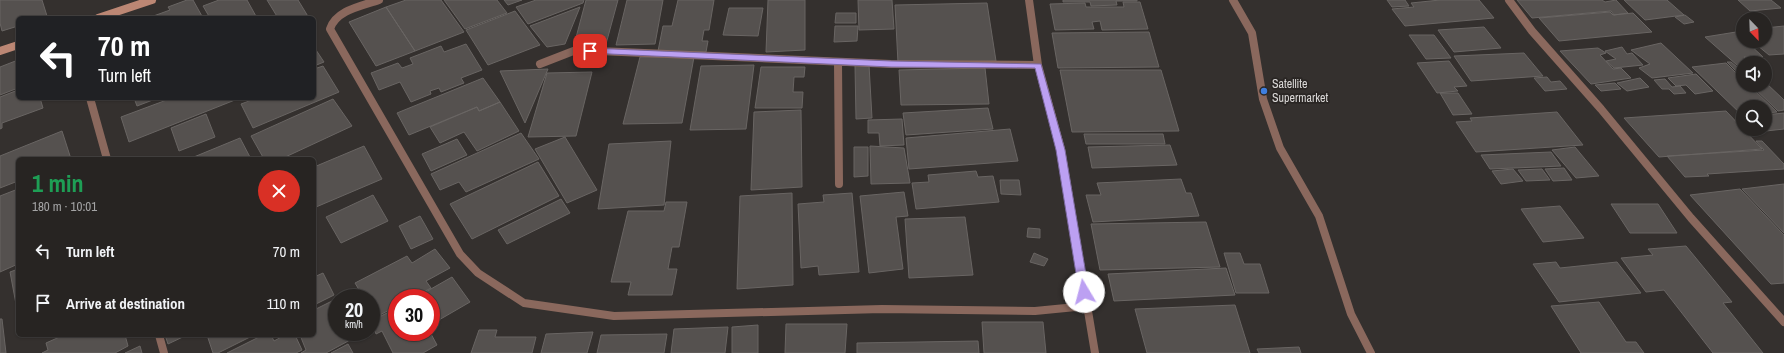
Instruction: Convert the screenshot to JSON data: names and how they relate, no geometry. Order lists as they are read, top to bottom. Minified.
{"places":["Satellite Supermarket"],"north":"bottom right","page":{"turn":["70 m","Turn left"],"heading":["1 min","180 m · 10:01"],"list":[{"name":"Turn left","value":"70 m"},{"name":"Arrive at destination","value":"110 m"}],"speed":"20 km/h","limit":"30"}}
